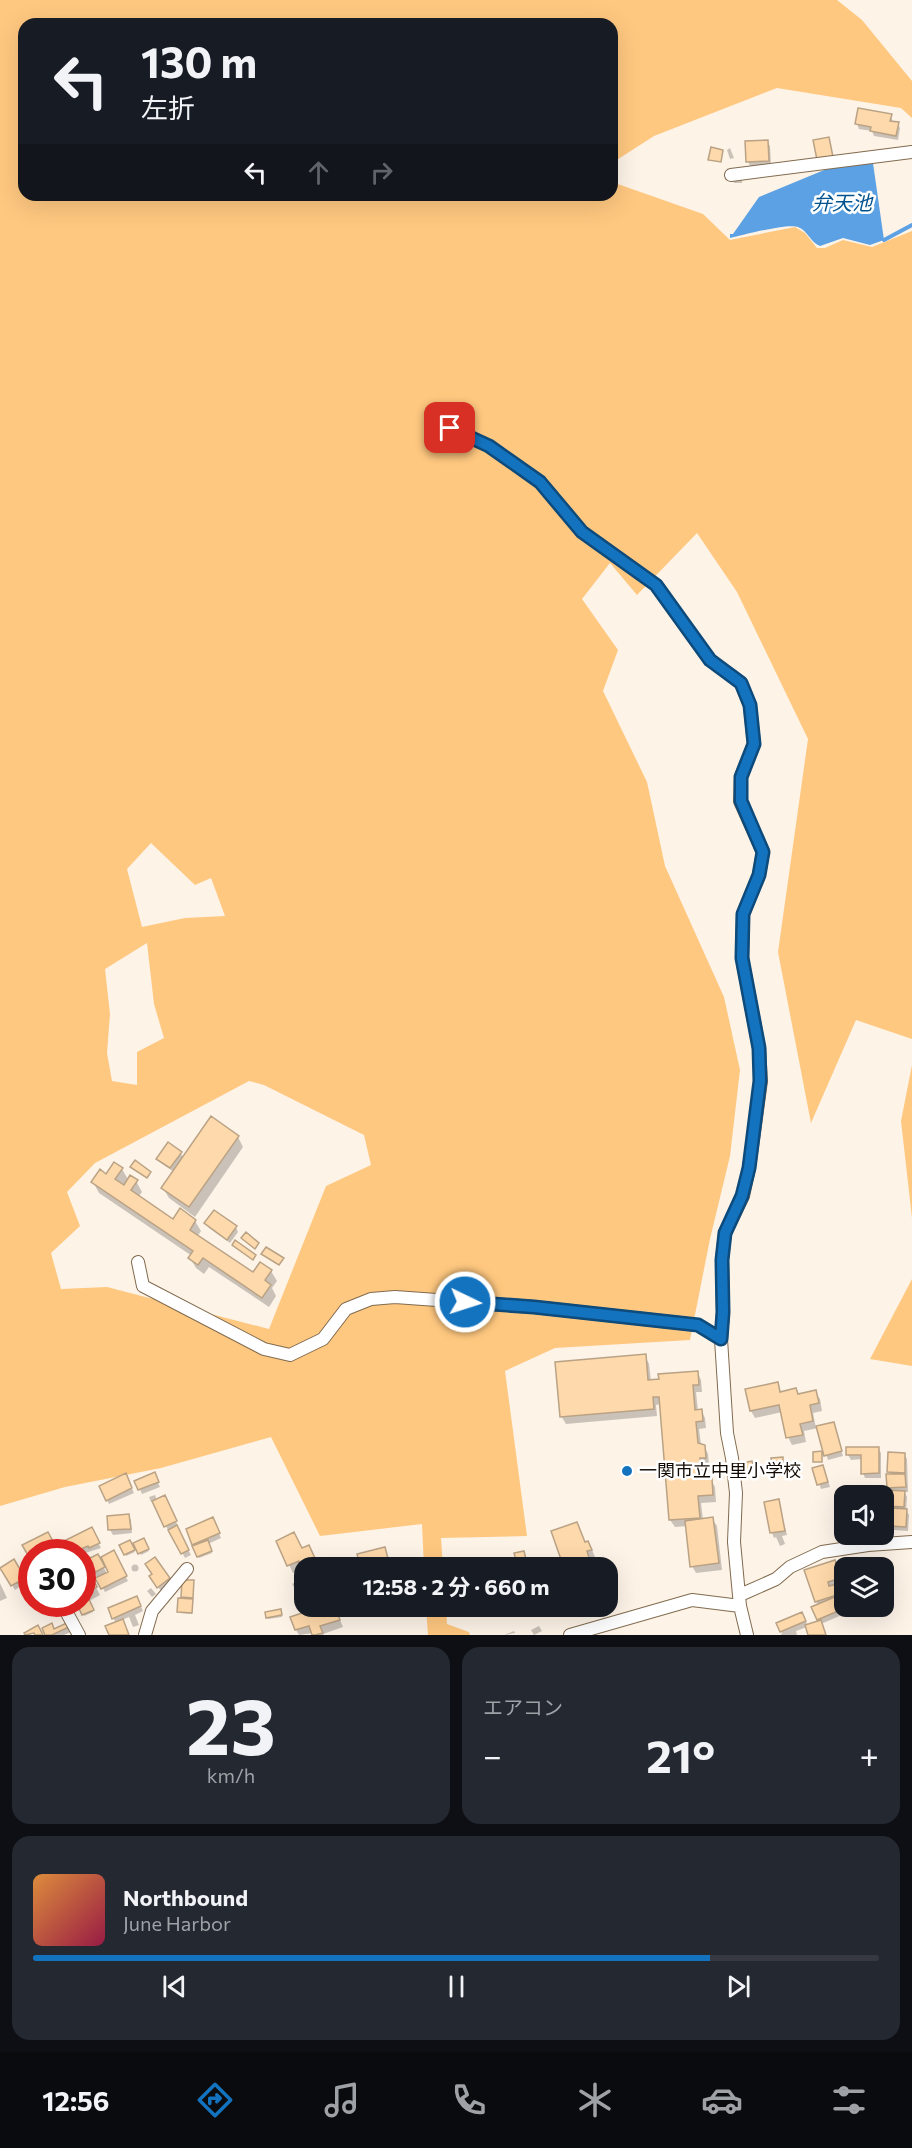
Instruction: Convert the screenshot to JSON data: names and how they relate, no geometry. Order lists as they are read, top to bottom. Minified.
{"water":["弁天池"],"places":["一関市立中里小学校"],"page":{"turn":["130 m","左折"],"limit":"30","trip":"12:58 · 2 分 · 660 m","tile":[["23","km/h"],"エアコン"],"heat":["−","21°","+"],"song":["Northbound","June Harbor"],"tabs":"12:56"}}
